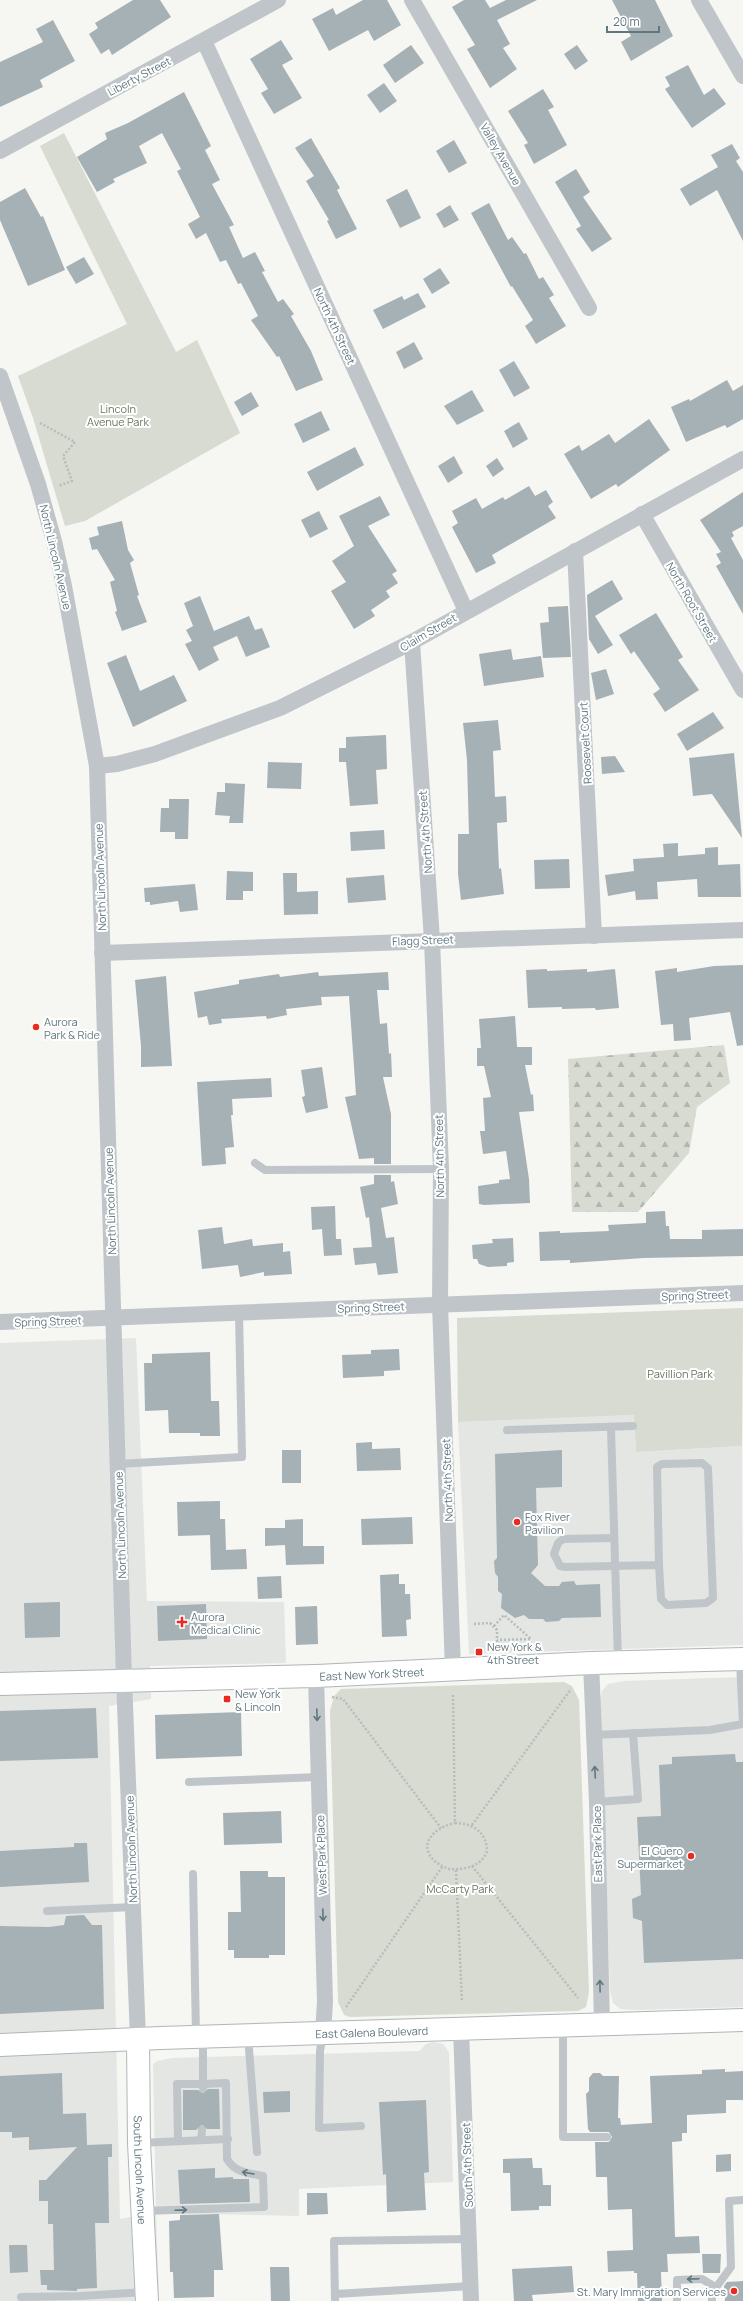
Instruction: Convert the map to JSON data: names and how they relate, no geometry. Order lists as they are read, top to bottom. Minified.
{"streets":{"main road":["East New York Street","East Galena Boulevard","South Lincoln Avenue"],"street":["Liberty Street","Valley Avenue","North 4th Street","North Lincoln Avenue","North Root Street","Claim Street","Roosevelt Court","Flagg Street","Spring Street","East Park Place","West Park Place","South 4th Street"]},"crossings":[["Liberty Street","North 4th Street"],["North 4th Street","Claim Street"],["North 4th Street","Flagg Street"],["North 4th Street","Spring Street"],["North 4th Street","East New York Street"],["North Lincoln Avenue","Claim Street"],["North Lincoln Avenue","Flagg Street"],["North Lincoln Avenue","Spring Street"],["North Lincoln Avenue","East New York Street"],["North Lincoln Avenue","East Galena Boulevard"],["North Lincoln Avenue","South Lincoln Avenue"],["North Root Street","Claim Street"],["Claim Street","Roosevelt Court"],["Roosevelt Court","Flagg Street"],["East New York Street","East Park Place"],["East New York Street","West Park Place"],["East Park Place","East Galena Boulevard"],["West Park Place","East Galena Boulevard"],["East Galena Boulevard","South 4th Street"],["East Galena Boulevard","South Lincoln Avenue"]],"one_way":["East Park Place","West Park Place"],"parks":["Lincoln Avenue Park","Pavillion Park","McCarty Park"],"places":{"other":["Aurora Park & Ride","Fox River Pavilion","El Güero Supermarket","St. Mary Immigration Services"],"health":["Aurora Medical Clinic"],"transit":["New York & 4th Street","New York & Lincoln"]},"scale_bar":"20 m"}
